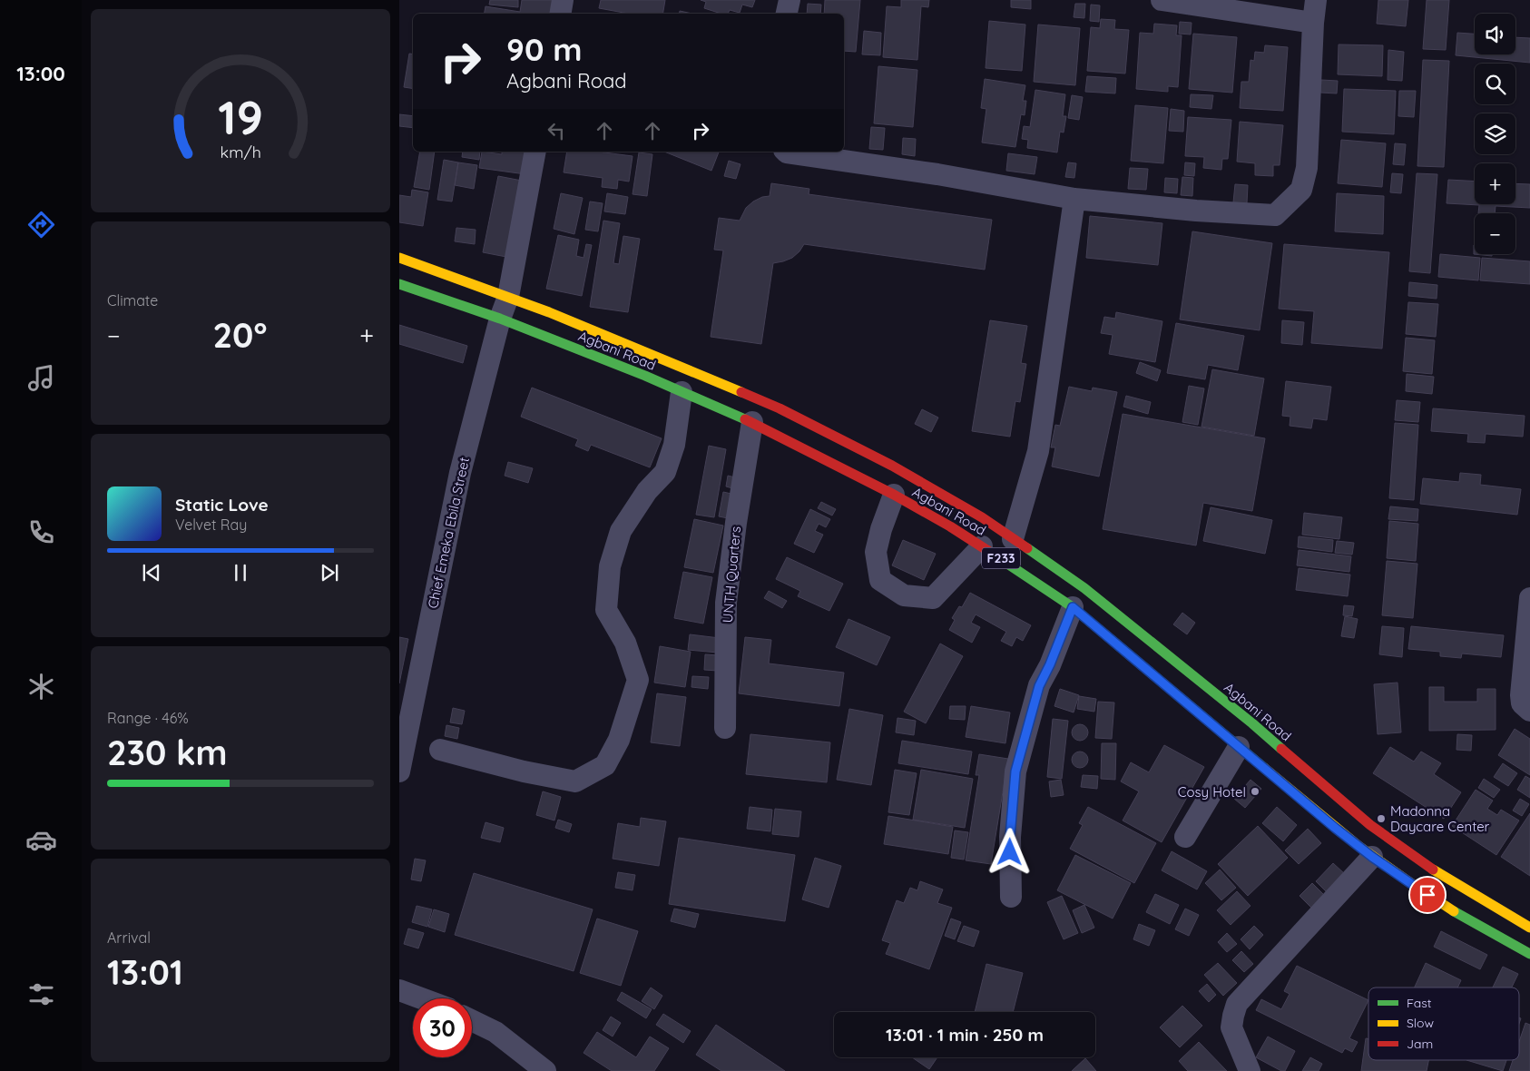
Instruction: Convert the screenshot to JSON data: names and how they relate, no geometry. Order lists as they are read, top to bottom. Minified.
{"streets":{"main road":["Agbani Road","F233"],"street":["Chief Emeka Ebila Street","UNTH Quarters"]},"crossings":[["Agbani Road","Chief Emeka Ebila Street"],["Agbani Road","UNTH Quarters"]],"places":["Cosy Hotel","Madonna Daycare Center"],"legend":["Fast","Slow","Jam"],"page":{"tabs":"13:00","map_buttons":["+","−"],"turn":["90 m","Agbani Road"],"tile":["Climate",["Range · 46%","230 km"],["Arrival","13:01"]],"heat":["−","20°","+"],"song":["Static Love","Velvet Ray"],"limit":"30","trip":"13:01 · 1 min · 250 m","gauge":["19","km/h"]}}
